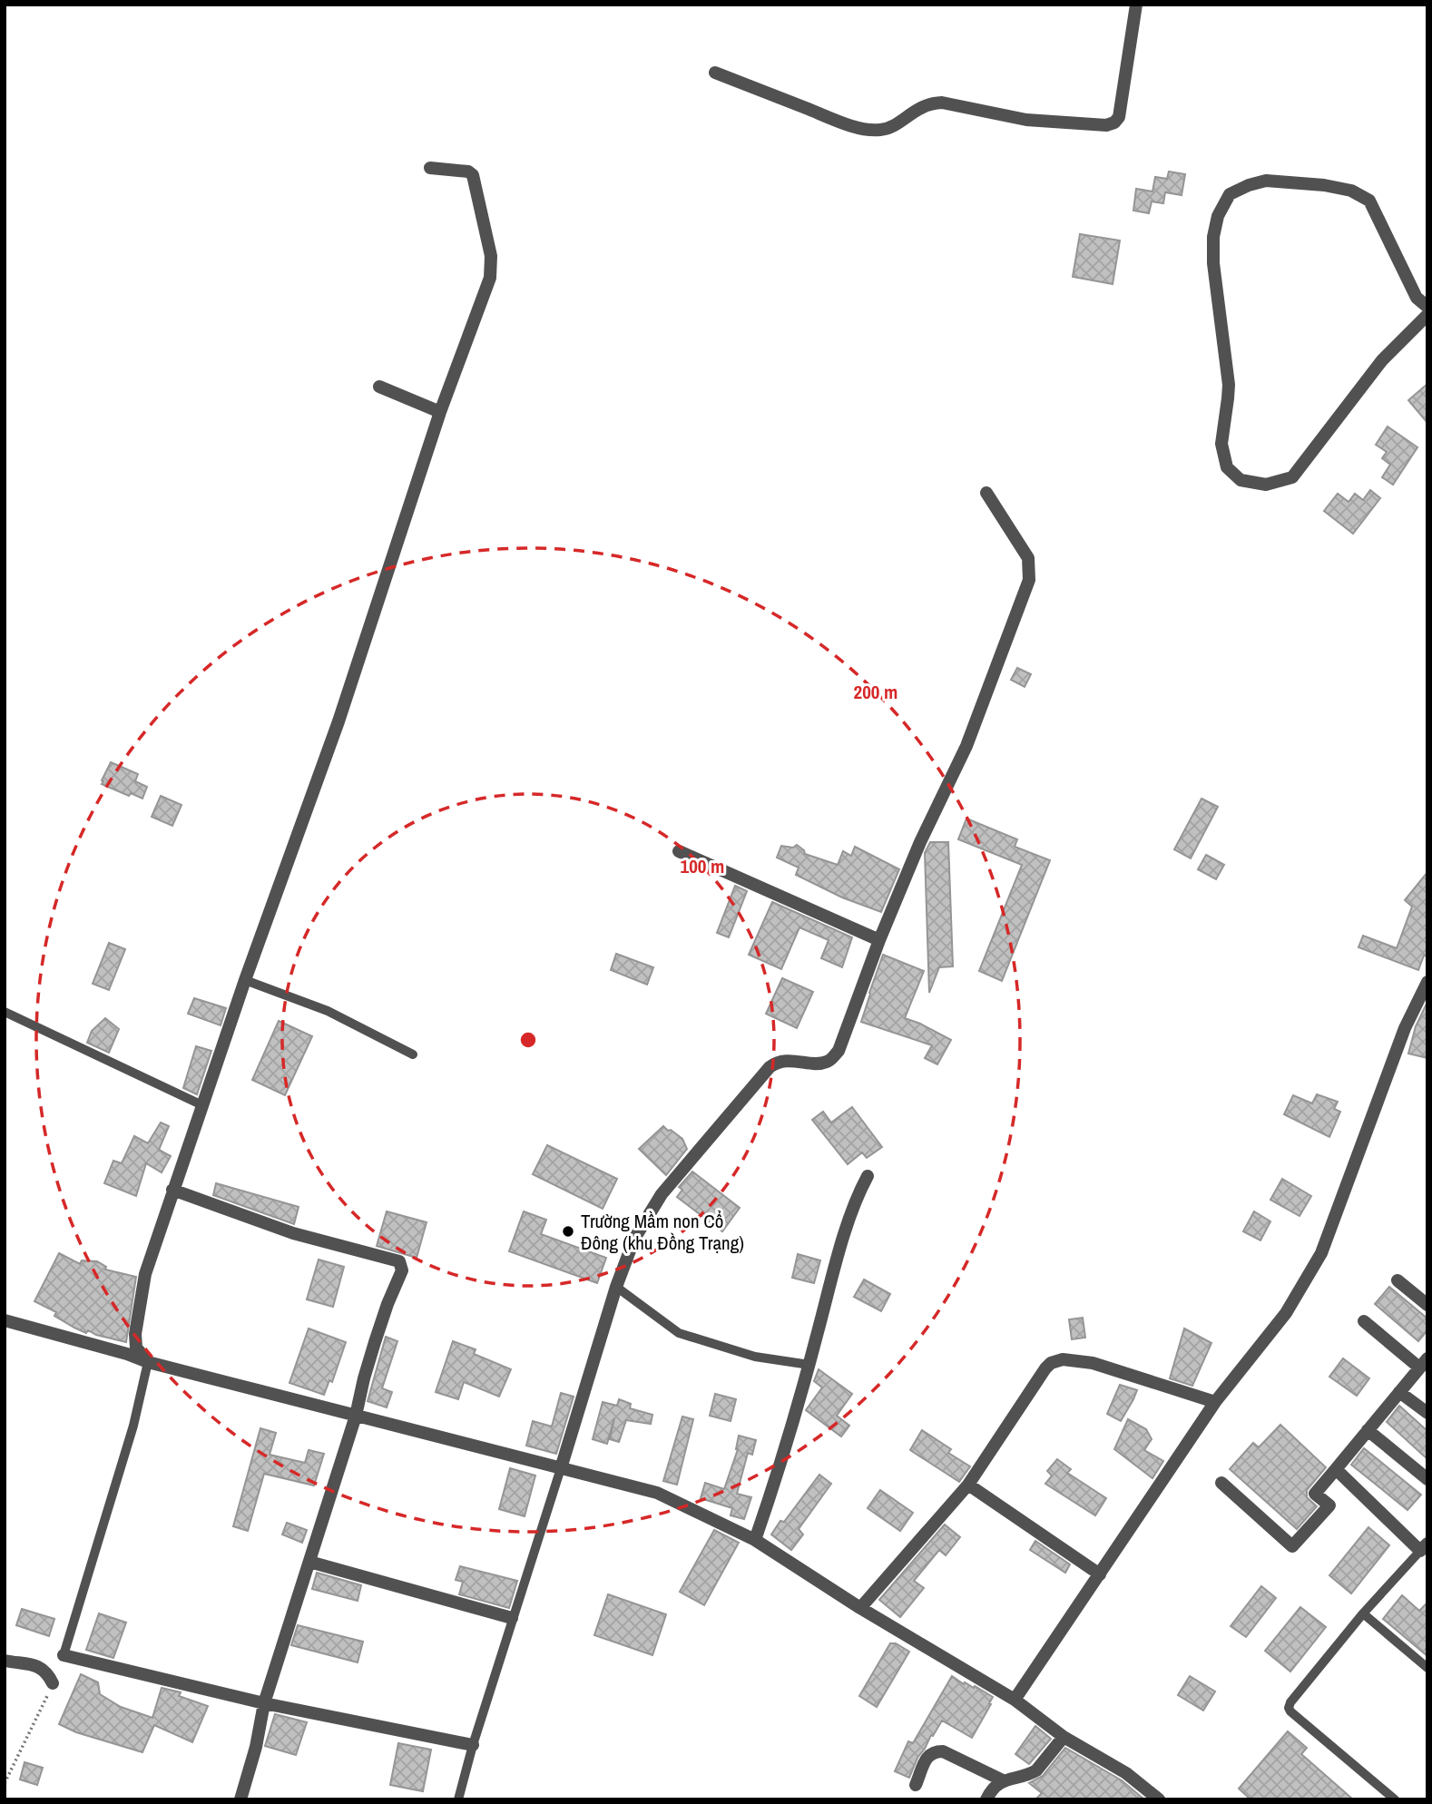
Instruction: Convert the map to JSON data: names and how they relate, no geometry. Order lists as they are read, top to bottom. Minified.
{"places":["Trường Mầm non Cổ Đông (khu Đồng Trạng)"],"rings":["200 m","100 m"]}
